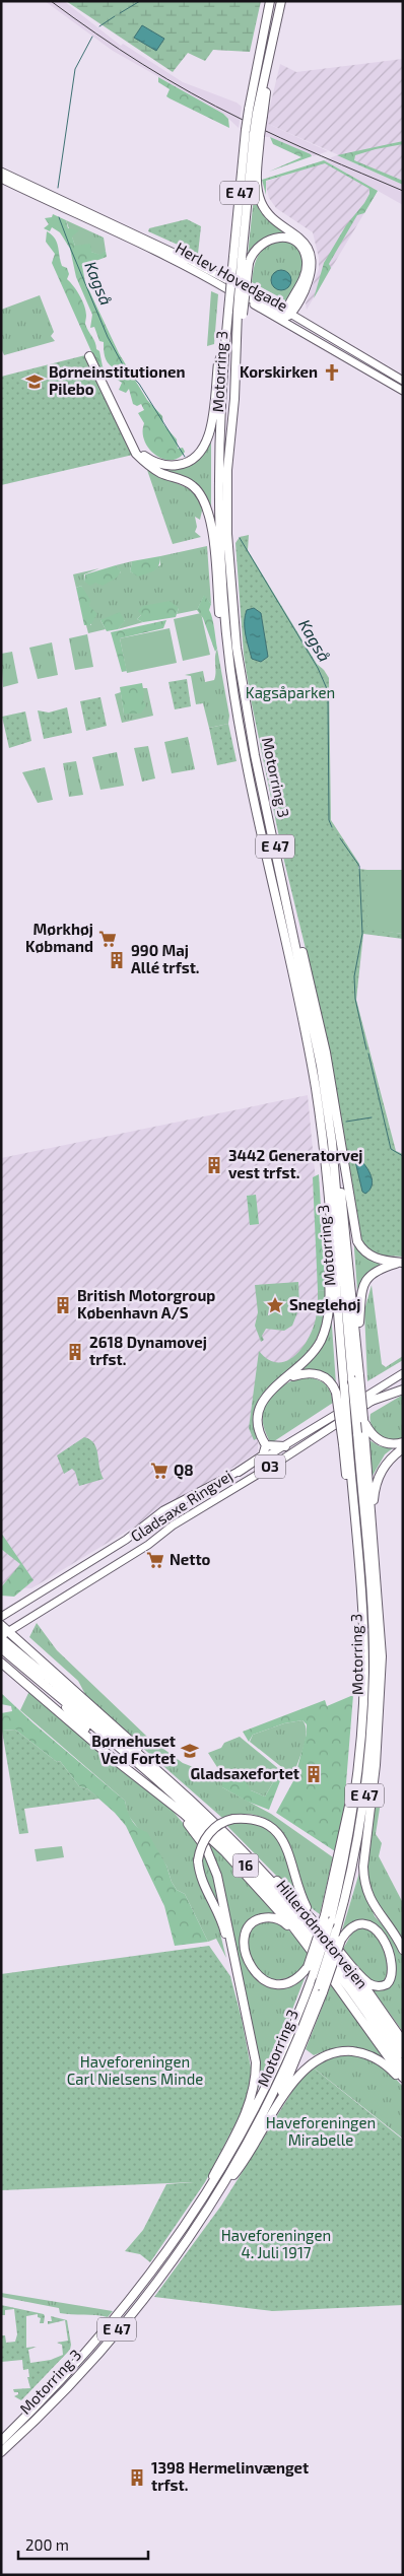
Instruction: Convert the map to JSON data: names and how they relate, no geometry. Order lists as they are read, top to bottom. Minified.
{"streets":{"highway":["E 47","Motorring 3","16","Hillerødmotorvejen"],"main road":["Herlev Hovedgade","O3","Gladsaxe Ringvej"]},"crossings":[["Gladsaxe Ringvej","Hillerødmotorvejen"]],"water":["Kagså"],"parks":["Kagsåparken","Haveforeningen Carl Nielsens Minde","Haveforeningen Mirabelle","Haveforeningen 4. Juli 1917"],"places":{"church":["Korskirken"],"school or university":["Børneinstitutionen Pilebo","Børnehuset Ved Fortet"],"supermarket":["Mørkhøj Købmand","Q8","Netto"],"building":["990 Maj Allé trfst.","3442 Generatorvej vest trfst.","British Motorgroup København A/S","2618 Dynamovej trfst.","Gladsaxefortet","1398 Hermelinvænget trfst."],"place":["Sneglehøj"]},"scale_bar":"200 m"}
